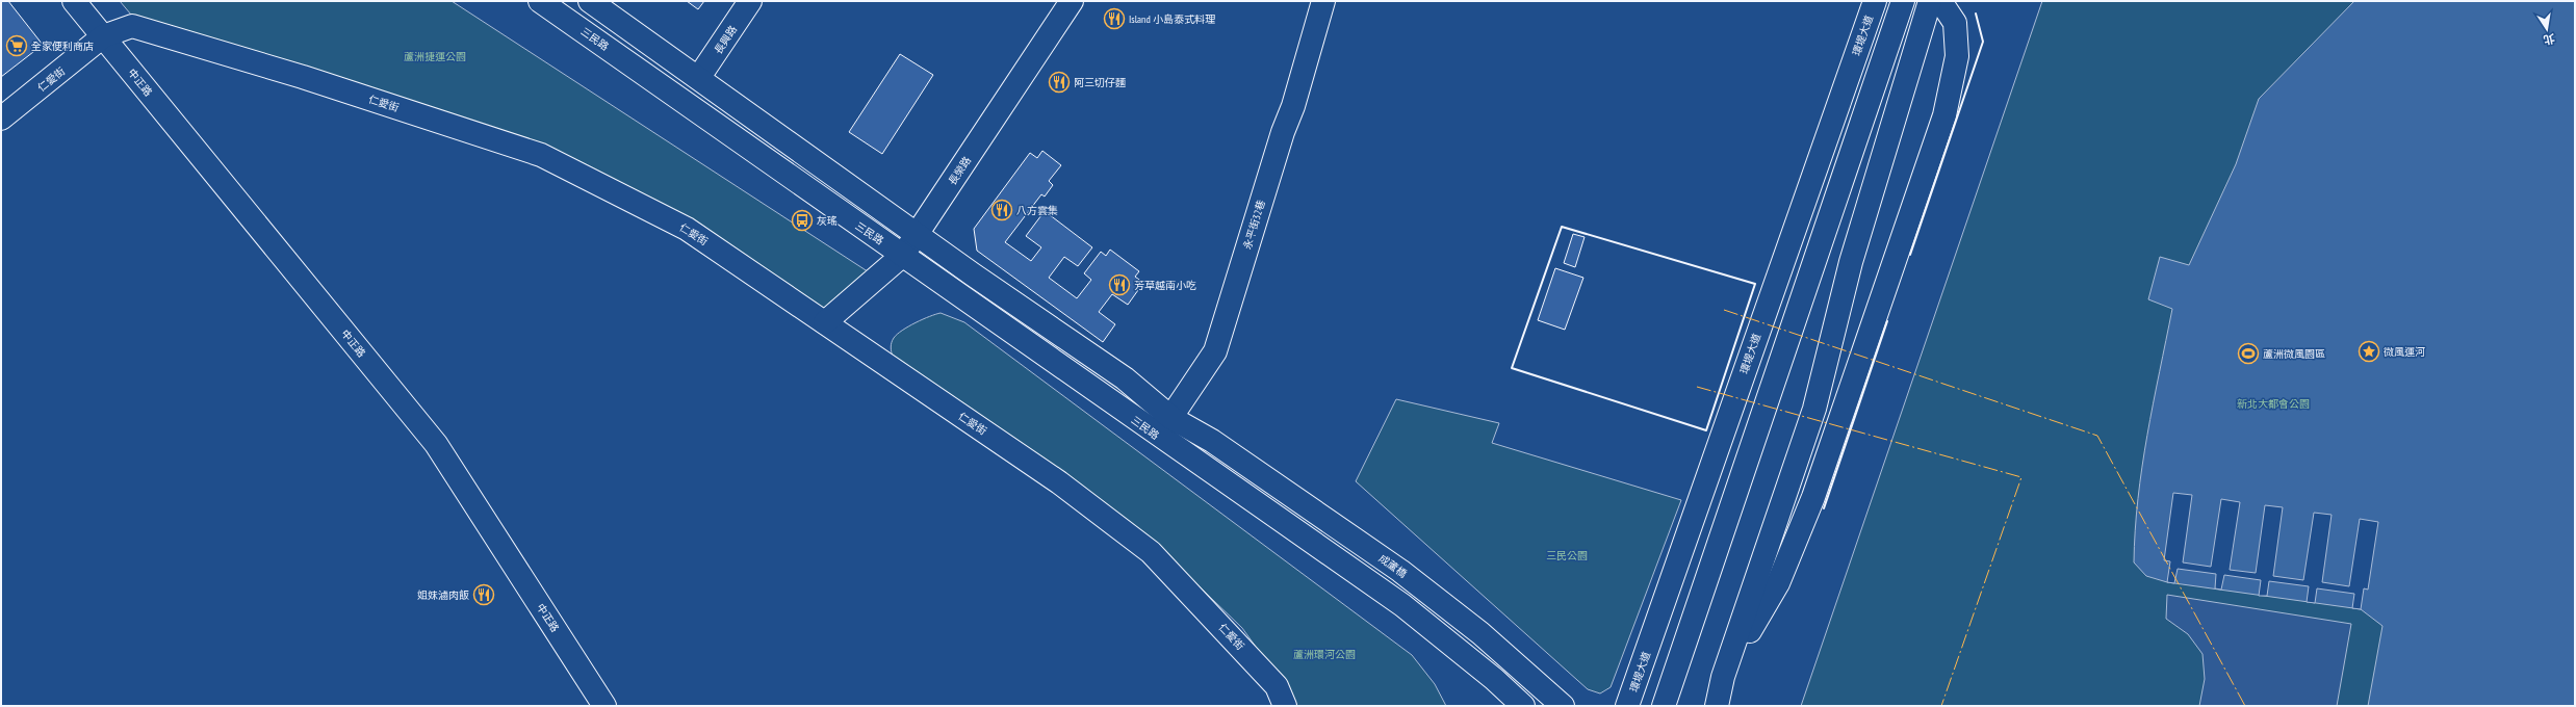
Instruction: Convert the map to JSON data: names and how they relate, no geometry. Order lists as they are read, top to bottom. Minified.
{"streets":{"street":["環堤大道","三民路","長興路","仁愛街","中正路","長榮路","永平街32巷","成蘆橋"]},"crossings":[["三民路","長榮路"],["三民路","永平街32巷"],["仁愛街","中正路"],["仁愛街","長榮路"],["永平街32巷","成蘆橋"]],"parks":["蘆洲捷運公園","新北大都會公園","三民公園","蘆洲環河公園"],"places":{"restaurant":["Island 小島泰式料理","阿三切仔麵","八方雲集","芳草越南小吃","姐妹滷肉飯"],"supermarket":["全家便利商店"],"bus stop":["灰瑤"],"place":["微風運河"],"sports":["蘆洲微風園區"]},"north":"bottom"}
